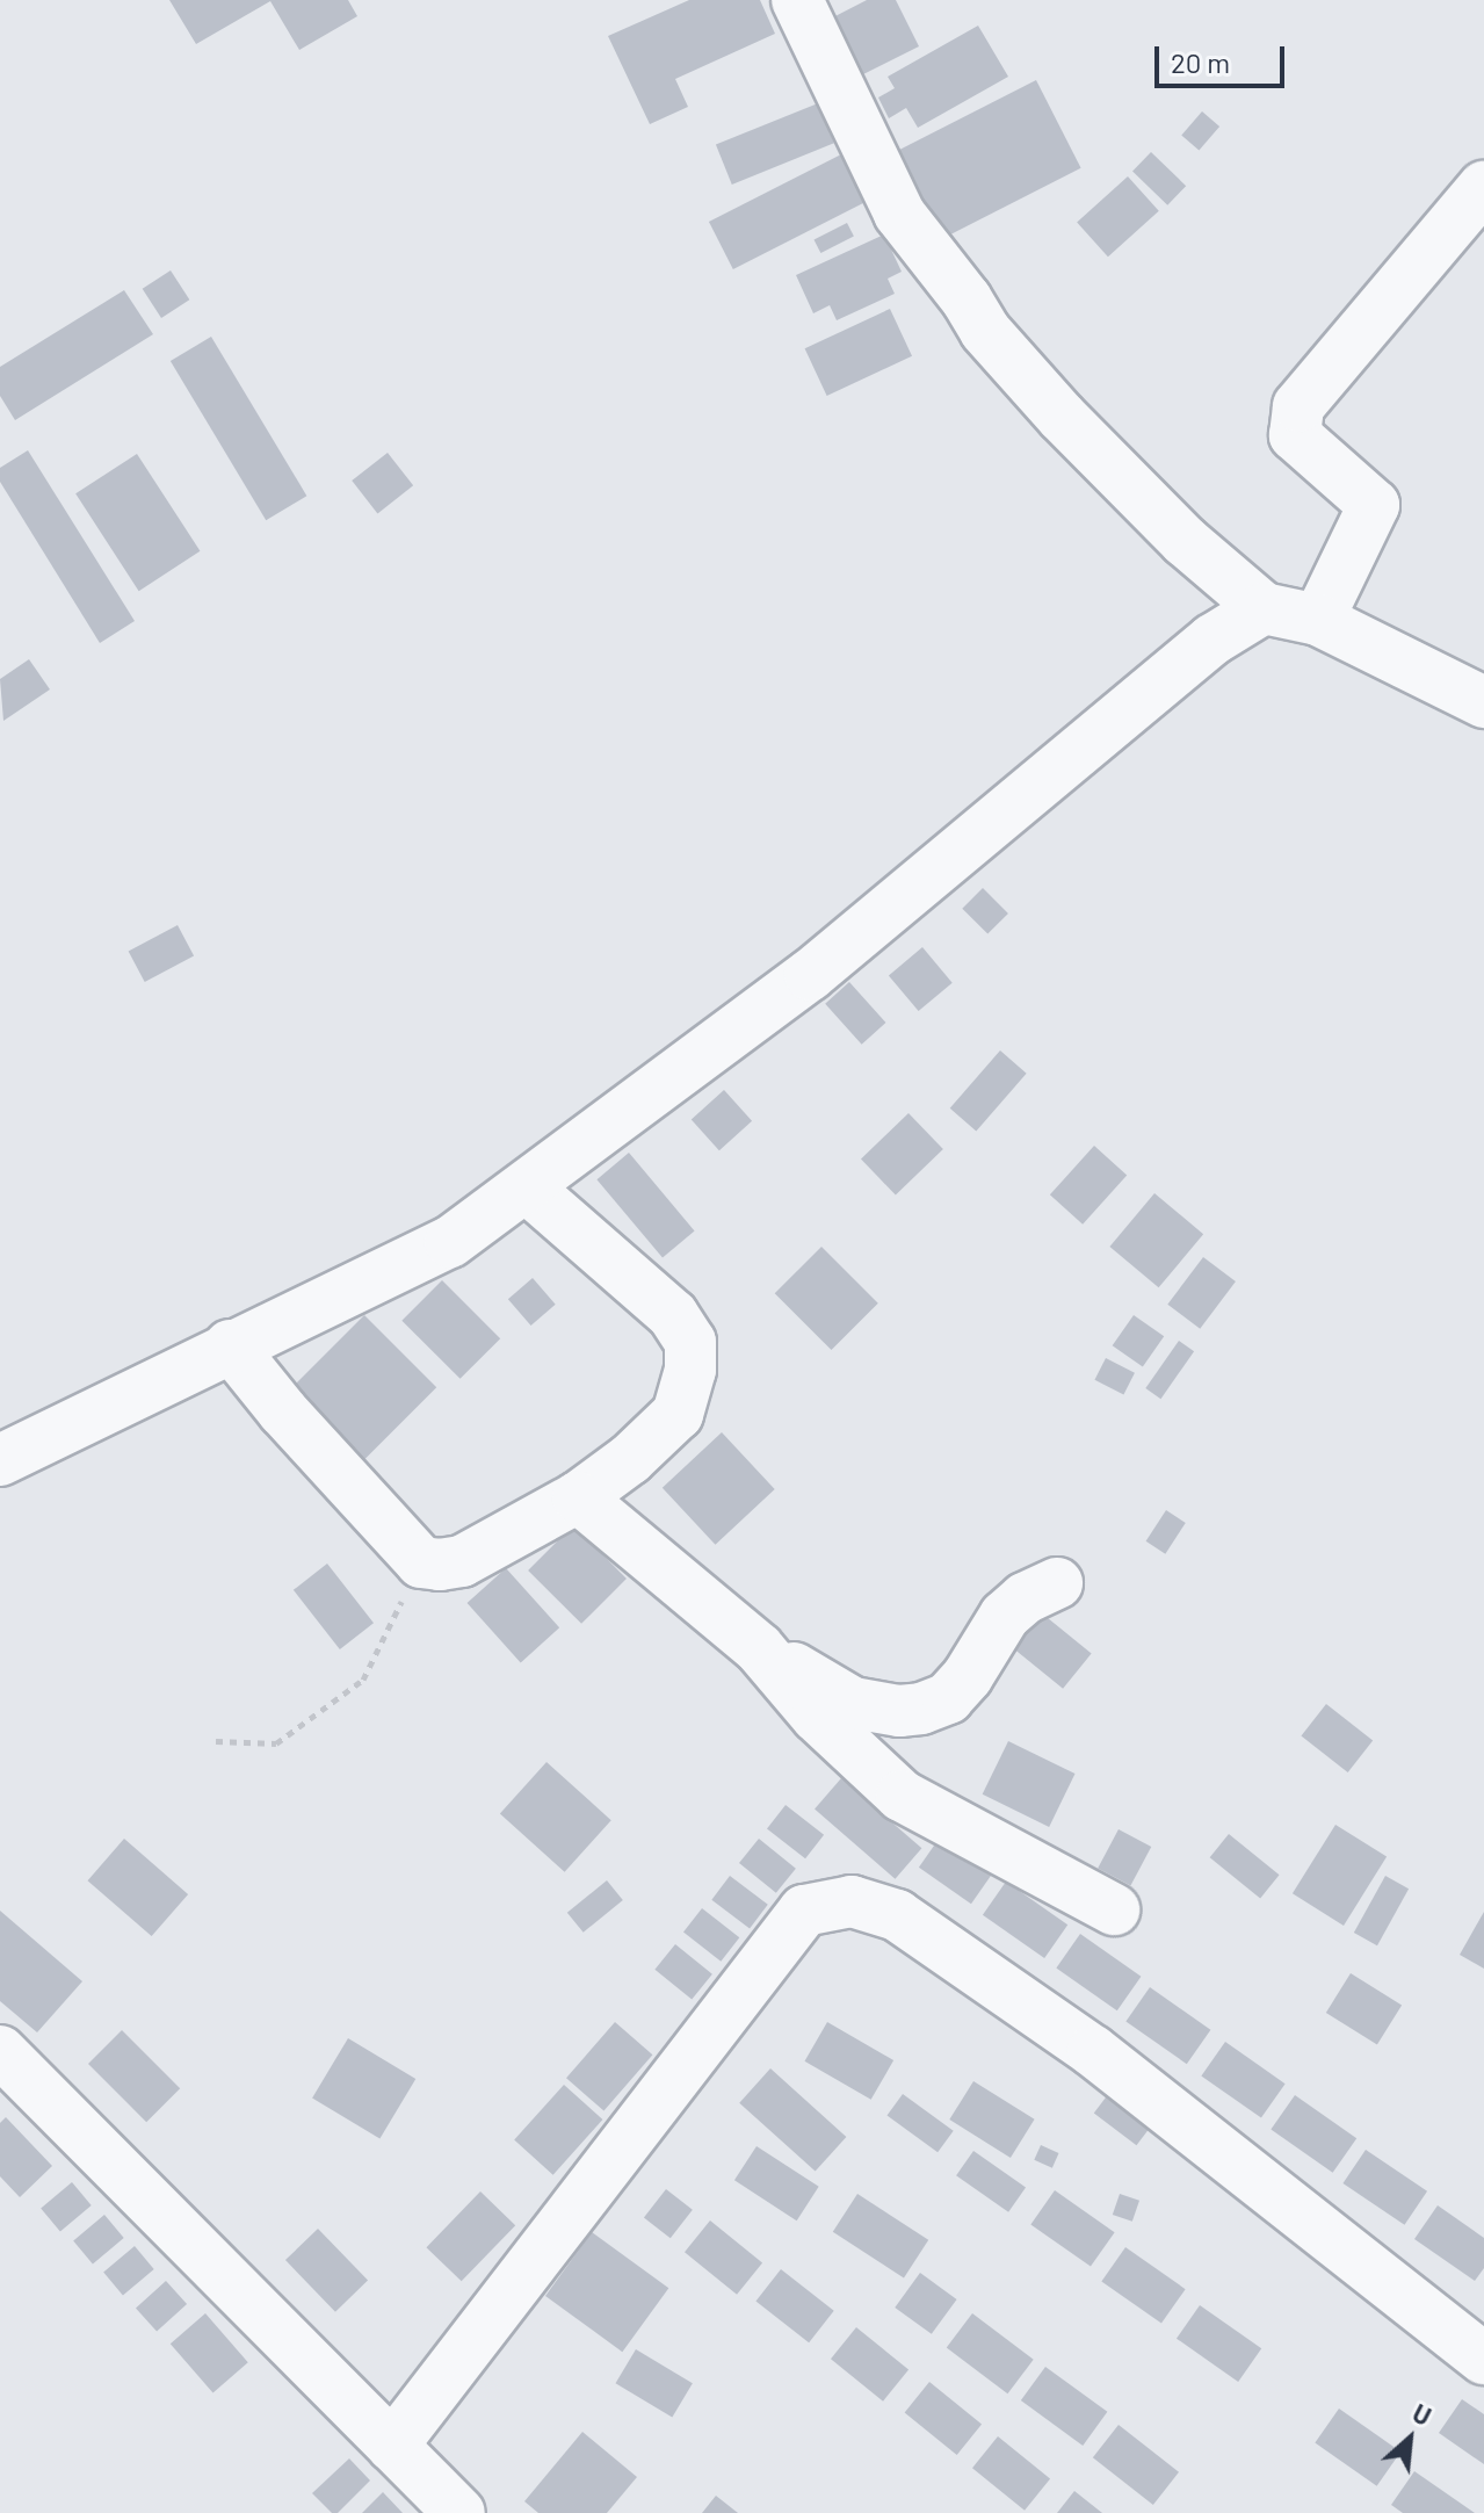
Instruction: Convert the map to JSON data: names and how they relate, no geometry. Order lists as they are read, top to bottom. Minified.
{"scale_bar":"20 m","north":"top right"}
